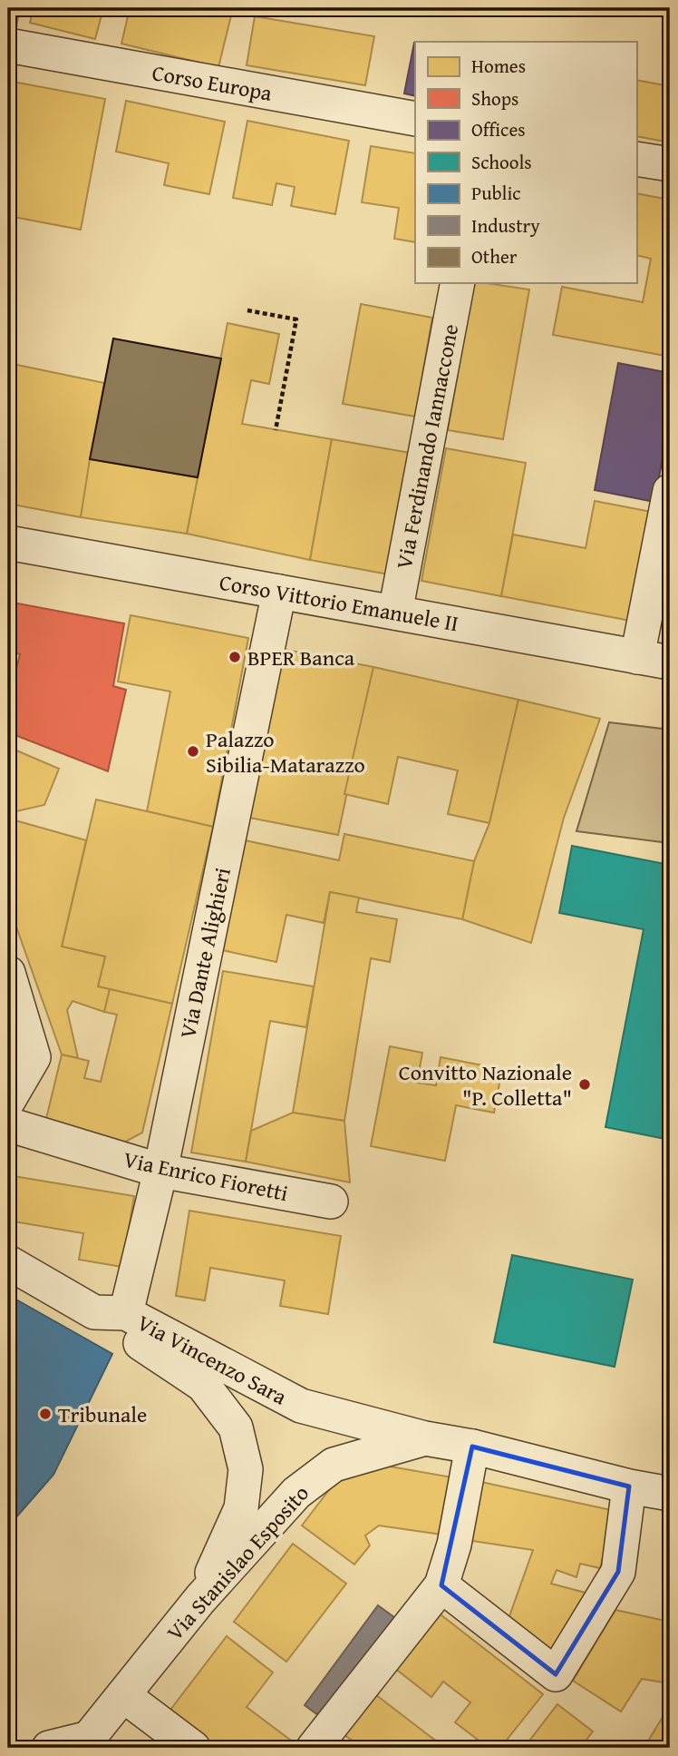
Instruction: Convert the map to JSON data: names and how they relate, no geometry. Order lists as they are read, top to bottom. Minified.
{"streets":{"street":["Corso Europa","Via Ferdinando Iannaccone","Corso Vittorio Emanuele II","Via Dante Alighieri","Via Enrico Fioretti","Via Vincenzo Sara","Via Stanislao Esposito"]},"crossings":[["Via Ferdinando Iannaccone","Corso Vittorio Emanuele II"],["Corso Vittorio Emanuele II","Via Dante Alighieri"],["Via Dante Alighieri","Via Enrico Fioretti"],["Via Dante Alighieri","Via Vincenzo Sara"],["Via Vincenzo Sara","Via Stanislao Esposito"]],"places":["BPER Banca","Palazzo Sibilia-Matarazzo","Convitto Nazionale \"P. Colletta\"","Tribunale"],"legend":["Homes","Shops","Offices","Schools","Public","Industry","Other"]}
